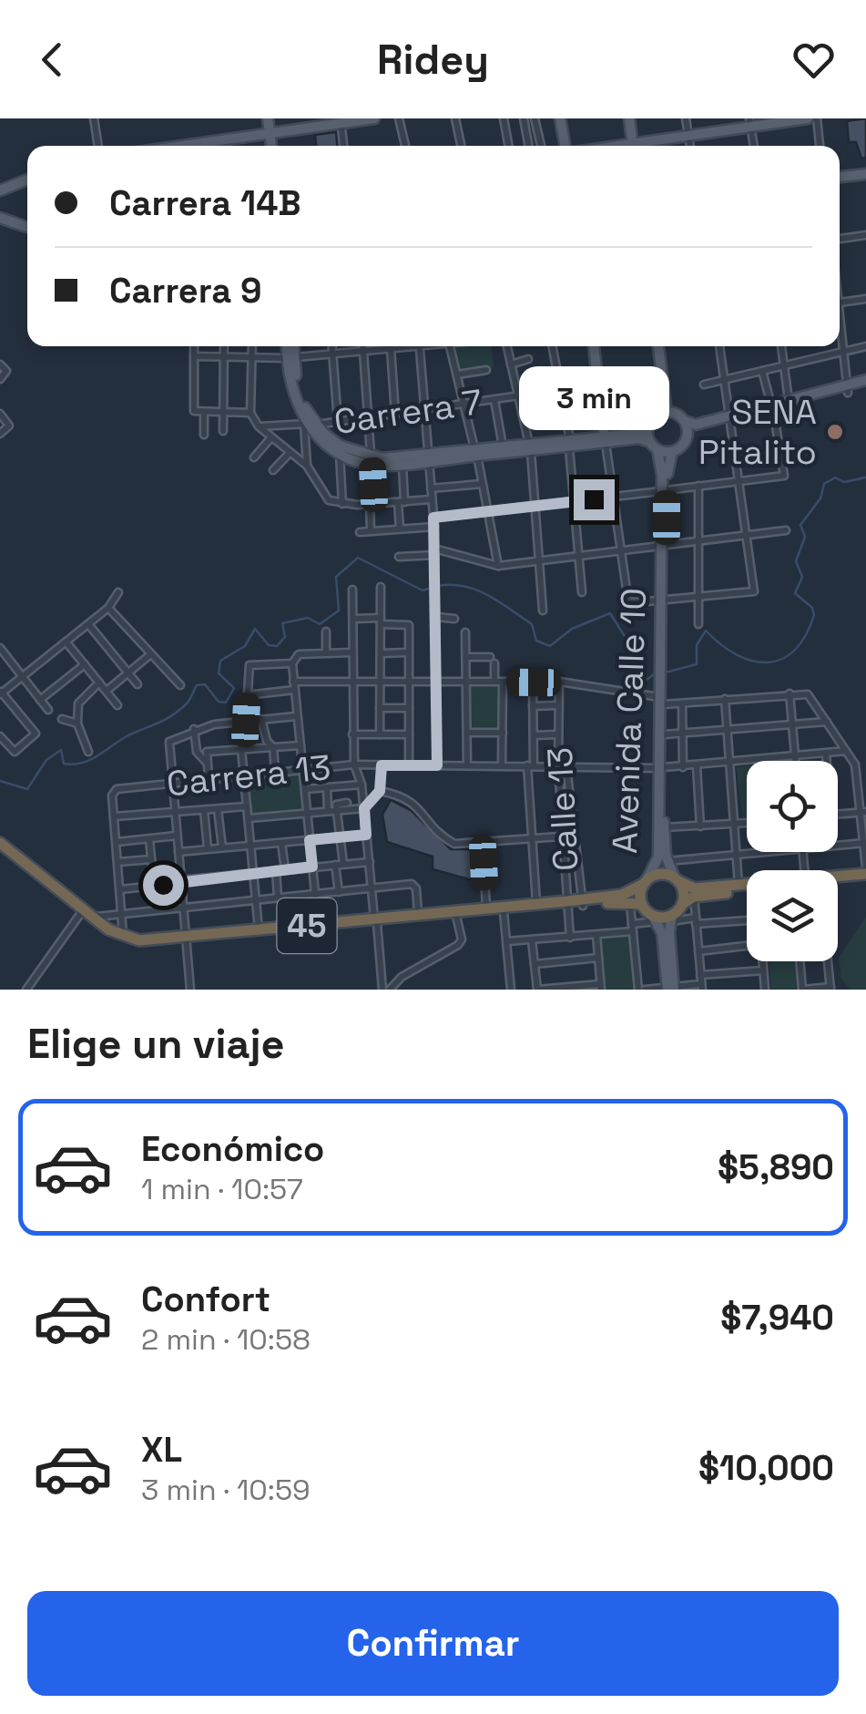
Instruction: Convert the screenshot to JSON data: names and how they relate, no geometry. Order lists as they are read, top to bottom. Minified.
{"streets":{"highway":["45"],"main road":["Avenida Calle 10"],"street":["Carrera 7","Carrera 13","Calle 13"]},"crossings":[["Avenida Calle 10","Carrera 13"],["Avenida Calle 10","45"],["Carrera 13","Calle 13"],["Calle 13","45"]],"places":["SENA Pitalito"],"page":{"header":"Ridey","banner":["Carrera 14B","Carrera 9"],"bubble":"3 min","heading":"Elige un viaje","list":[{"name":"Económico","note":"1 min · 10:57","value":"$5,890"},{"name":"Confort","note":"2 min · 10:58","value":"$7,940"},{"name":"XL","note":"3 min · 10:59","value":"$10,000"}],"buttons":"Confirmar"}}
